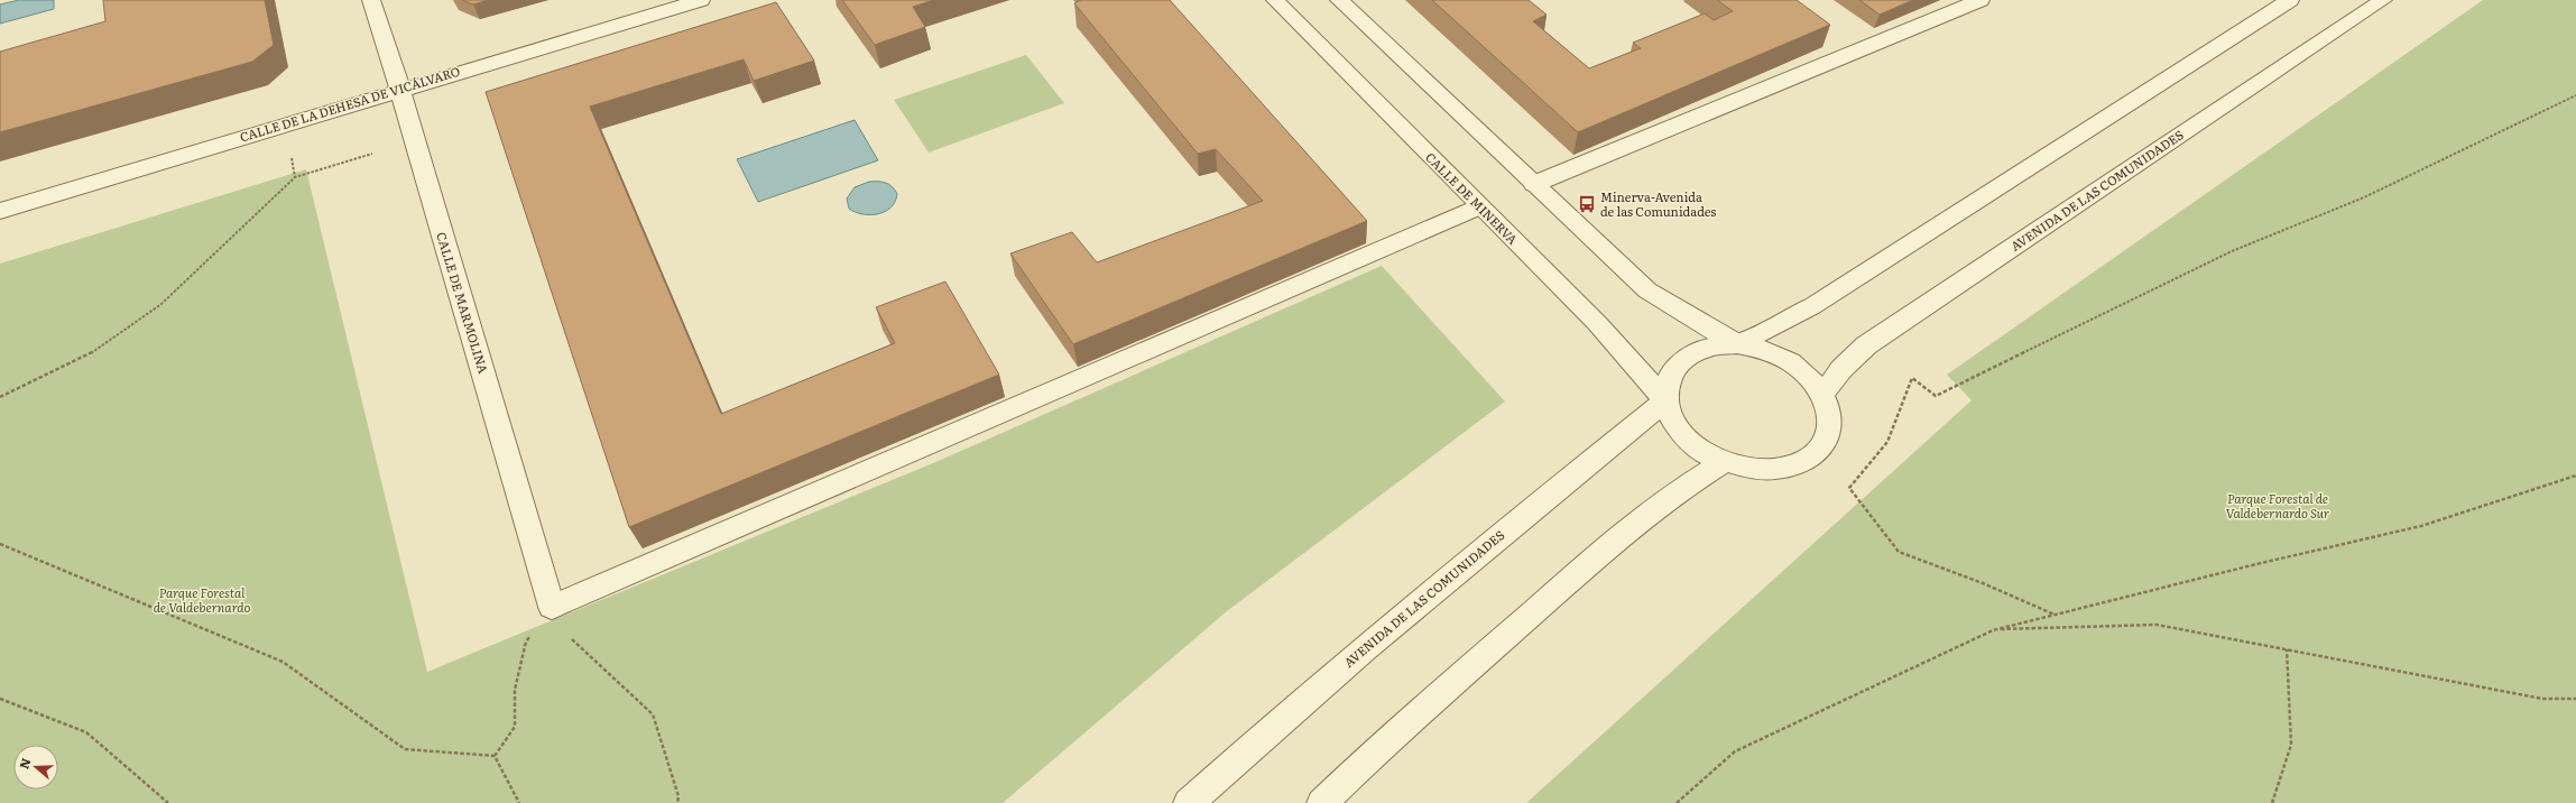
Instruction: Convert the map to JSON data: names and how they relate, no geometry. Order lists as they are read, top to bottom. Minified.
{"streets":{"street":["CALLE DE LA DEHESA DE VICÁLVARO","AVENIDA DE LAS COMUNIDADES","CALLE DE MINERVA","CALLE DE MARMOLINA"]},"crossings":[["CALLE DE LA DEHESA DE VICÁLVARO","CALLE DE MARMOLINA"],["AVENIDA DE LAS COMUNIDADES","CALLE DE MINERVA"]],"parks":["Parque Forestal de Valdebernardo Sur","Parque Forestal de Valdebernardo"],"places":{"bus stop":["Minerva-Avenida de las Comunidades"]},"north":"left"}
